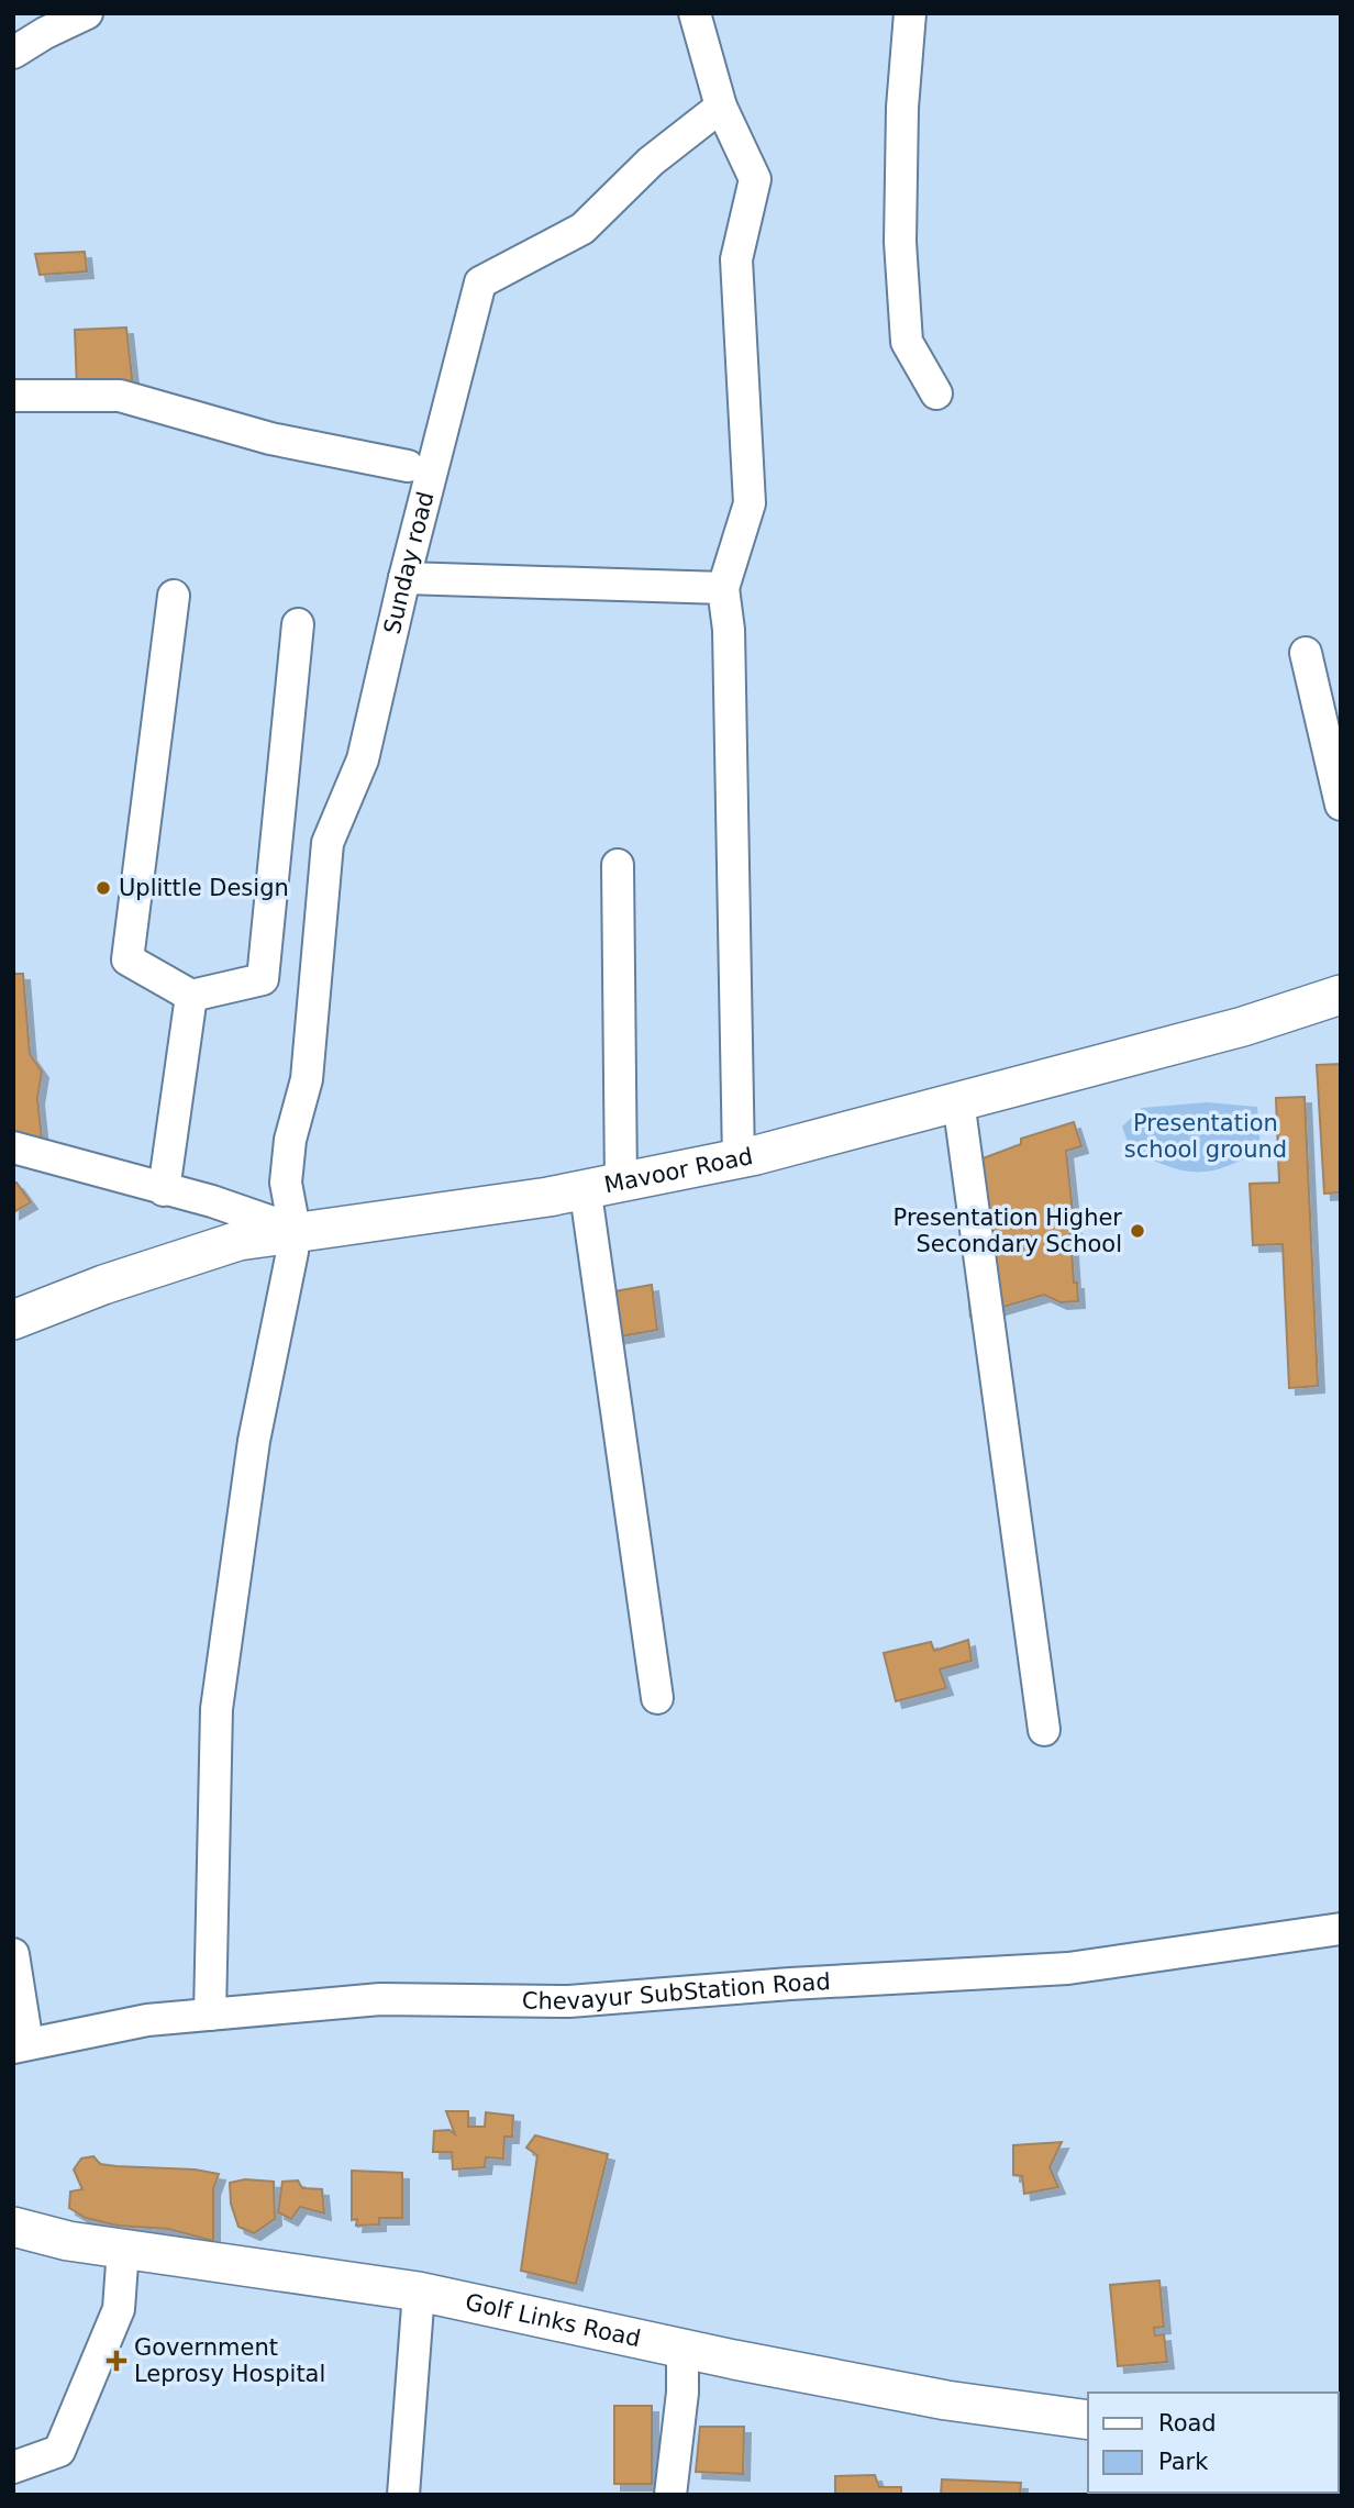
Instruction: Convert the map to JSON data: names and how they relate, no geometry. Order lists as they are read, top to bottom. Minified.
{"streets":{"main road":["Mavoor Road","Golf Links Road"],"street":["Sunday road","Chevayur SubStation Road"]},"crossings":[["Sunday road","Mavoor Road"]],"parks":["Presentation school ground"],"places":{"other":["Uplittle Design","Presentation Higher Secondary School"],"health":["Government Leprosy Hospital"]},"legend":["Road","Park"]}
